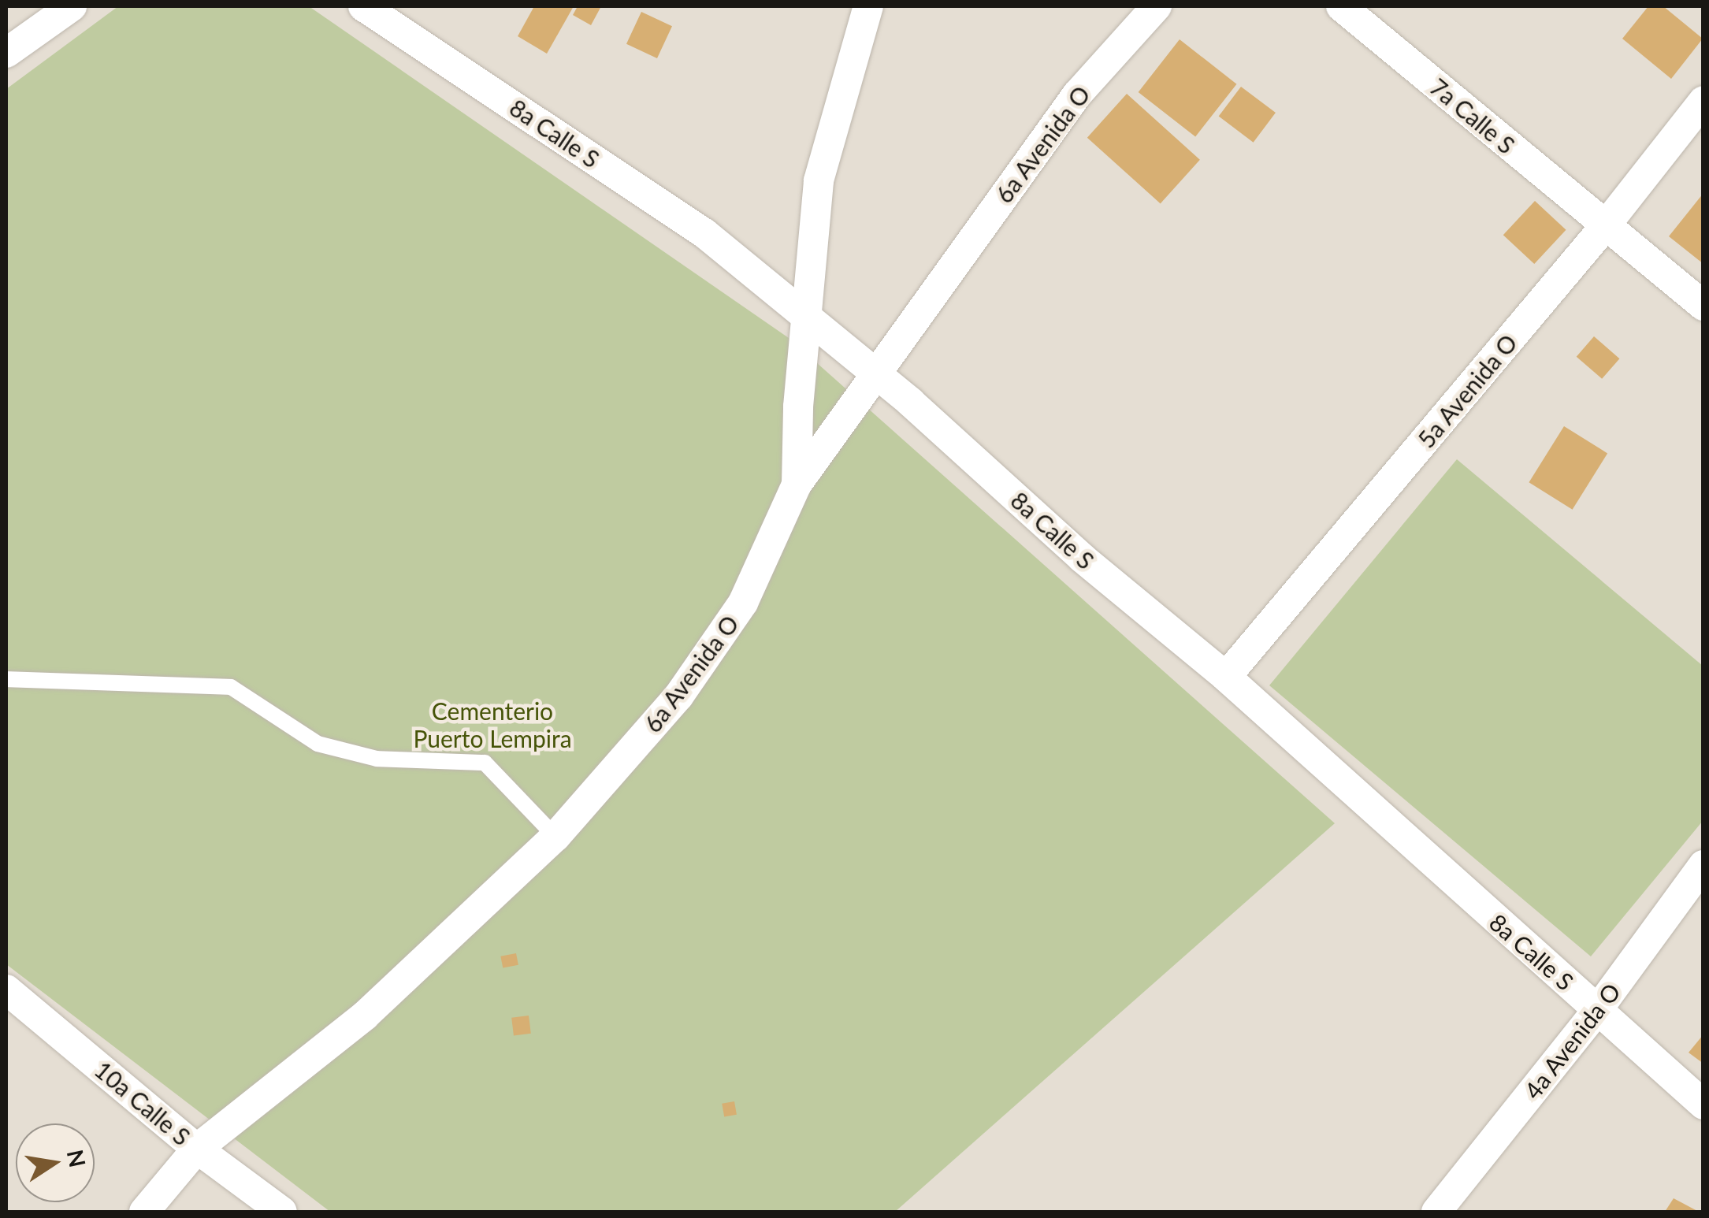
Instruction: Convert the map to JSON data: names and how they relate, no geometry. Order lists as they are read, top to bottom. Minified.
{"streets":{"street":["7a Calle S","8a Calle S","6a Avenida O","5a Avenida O","4a Avenida O","10a Calle S"]},"crossings":[["7a Calle S","5a Avenida O"],["8a Calle S","6a Avenida O"],["8a Calle S","5a Avenida O"],["8a Calle S","4a Avenida O"],["6a Avenida O","10a Calle S"]],"parks":["Cementerio Puerto Lempira"],"north":"right"}
